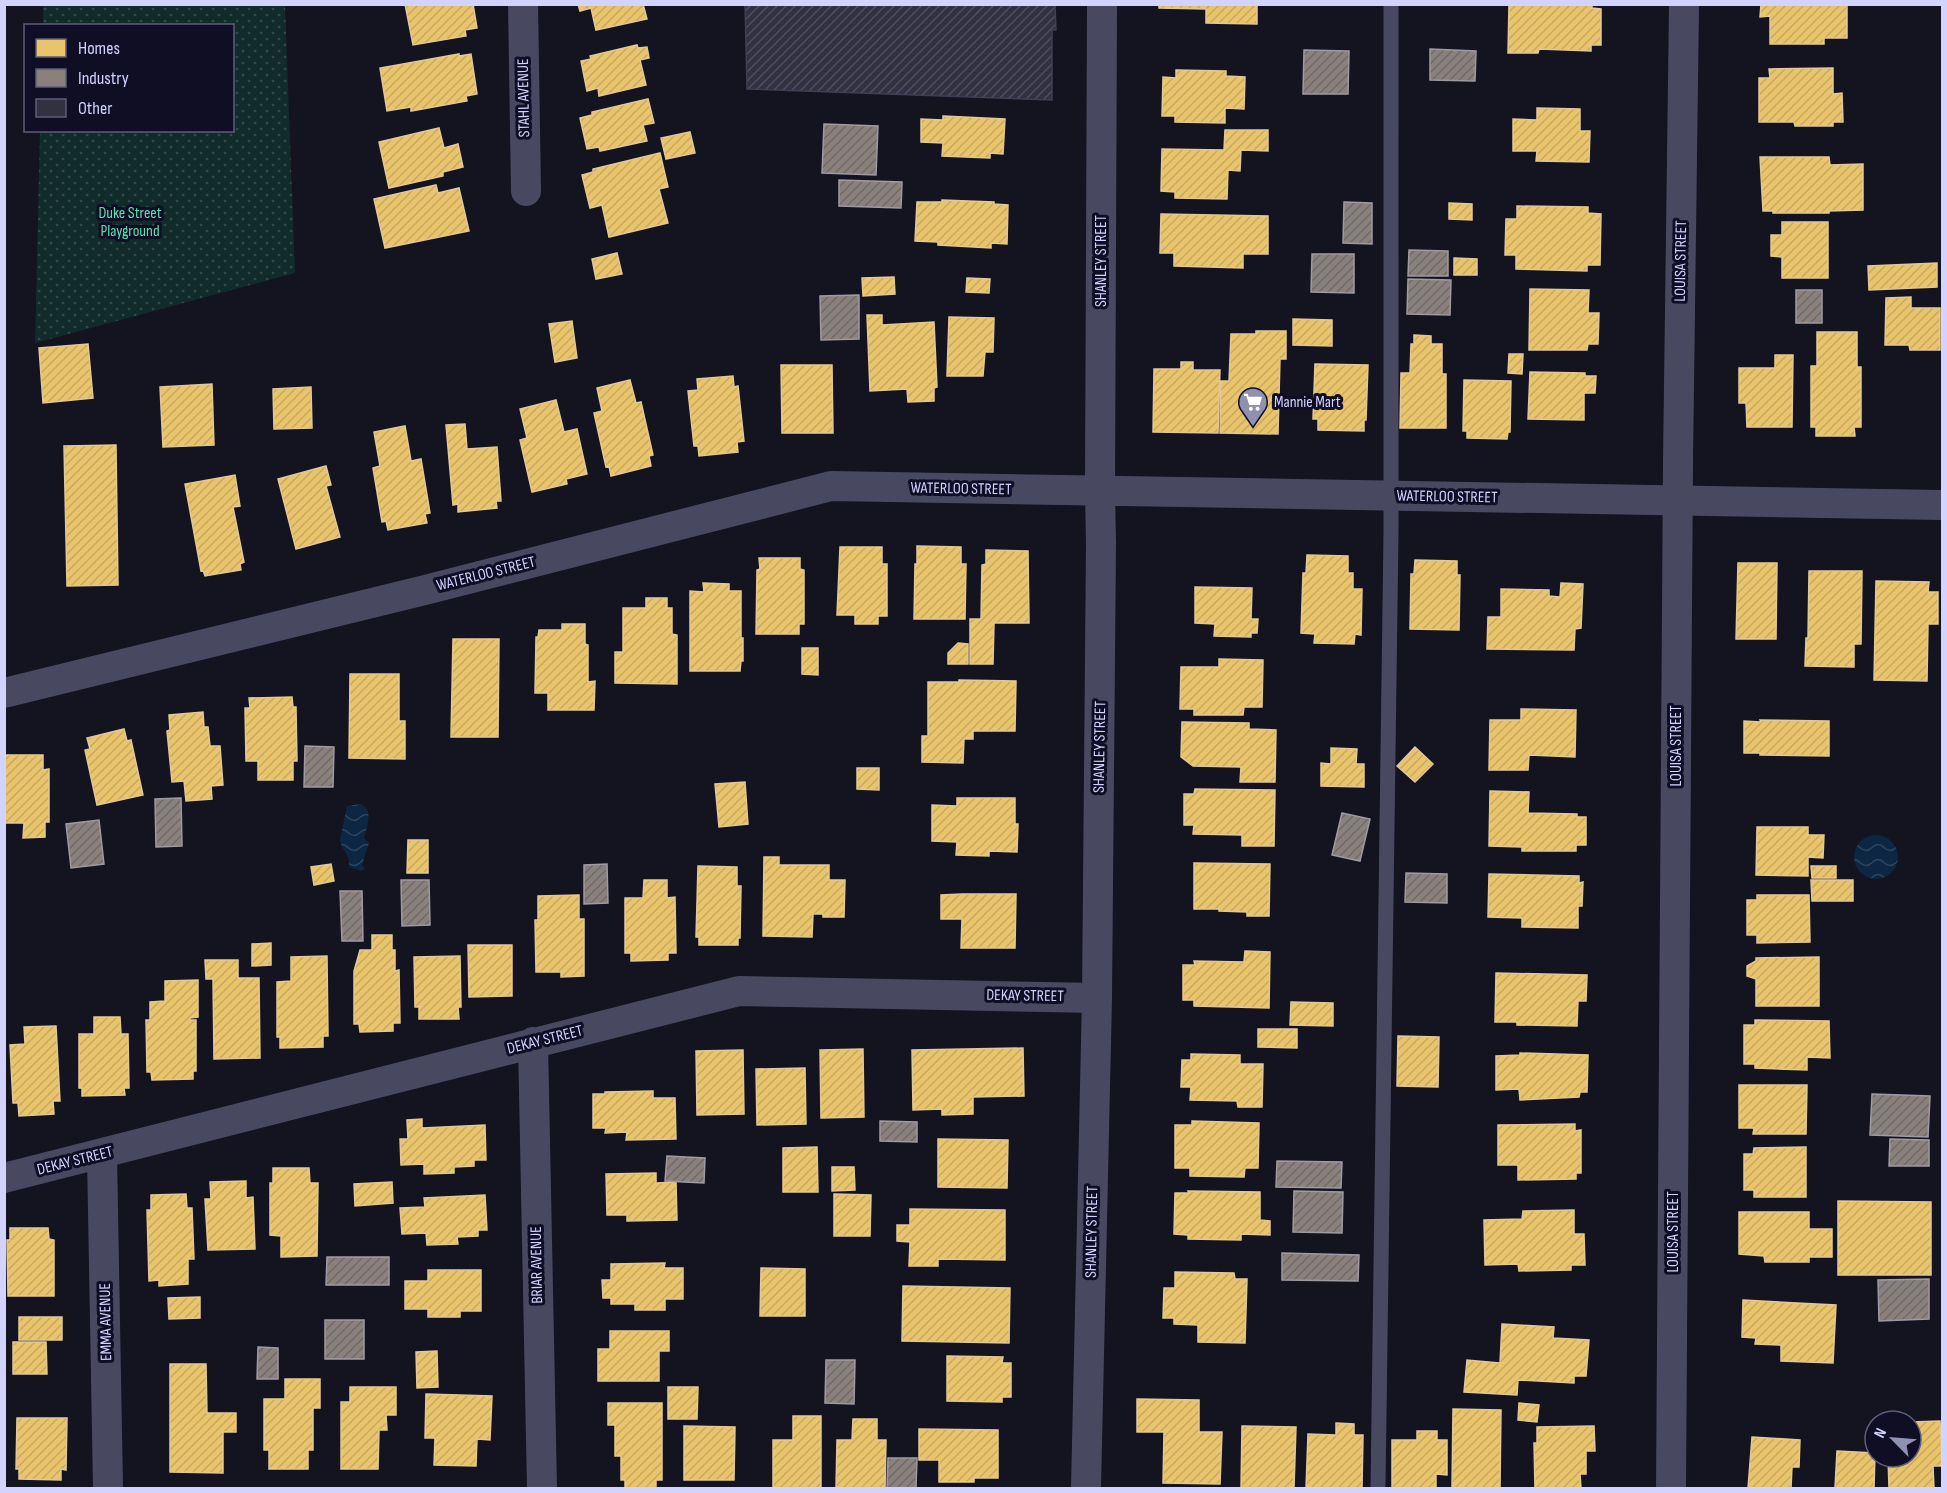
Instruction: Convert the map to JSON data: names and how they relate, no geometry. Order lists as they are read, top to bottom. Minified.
{"streets":{"street":["STAHL AVENUE","SHANLEY STREET","LOUISA STREET","WATERLOO STREET","DEKAY STREET","BRIAR AVENUE","EMMA AVENUE"]},"crossings":[["SHANLEY STREET","WATERLOO STREET"],["SHANLEY STREET","DEKAY STREET"],["LOUISA STREET","WATERLOO STREET"],["DEKAY STREET","BRIAR AVENUE"],["DEKAY STREET","EMMA AVENUE"]],"parks":["Duke Street Playground"],"places":{"supermarket":["Mannie Mart"]},"legend":["Homes","Industry","Other"],"north":"top left"}
